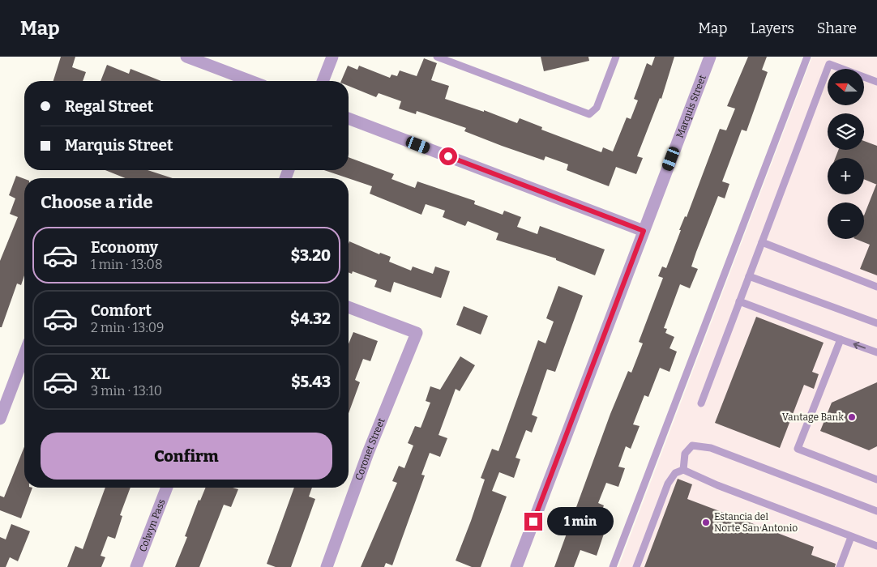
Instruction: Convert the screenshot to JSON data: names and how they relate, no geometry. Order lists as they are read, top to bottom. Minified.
{"streets":{"street":["Marquis Street","Coronet Street","Colwyn Pass"]},"places":["Vantage Bank","Estancia del Norte San Antonio"],"north":"left","page":{"header":"Map","nav":["Map","Layers","Share"],"map_buttons":["+","−"],"banner":["Regal Street","Marquis Street"],"heading":"Choose a ride","list":[{"name":"Economy","note":"1 min · 13:08","value":"$3.20"},{"name":"Comfort","note":"2 min · 13:09","value":"$4.32"},{"name":"XL","note":"3 min · 13:10","value":"$5.43"}],"buttons":"Confirm","bubble":"1 min"}}
